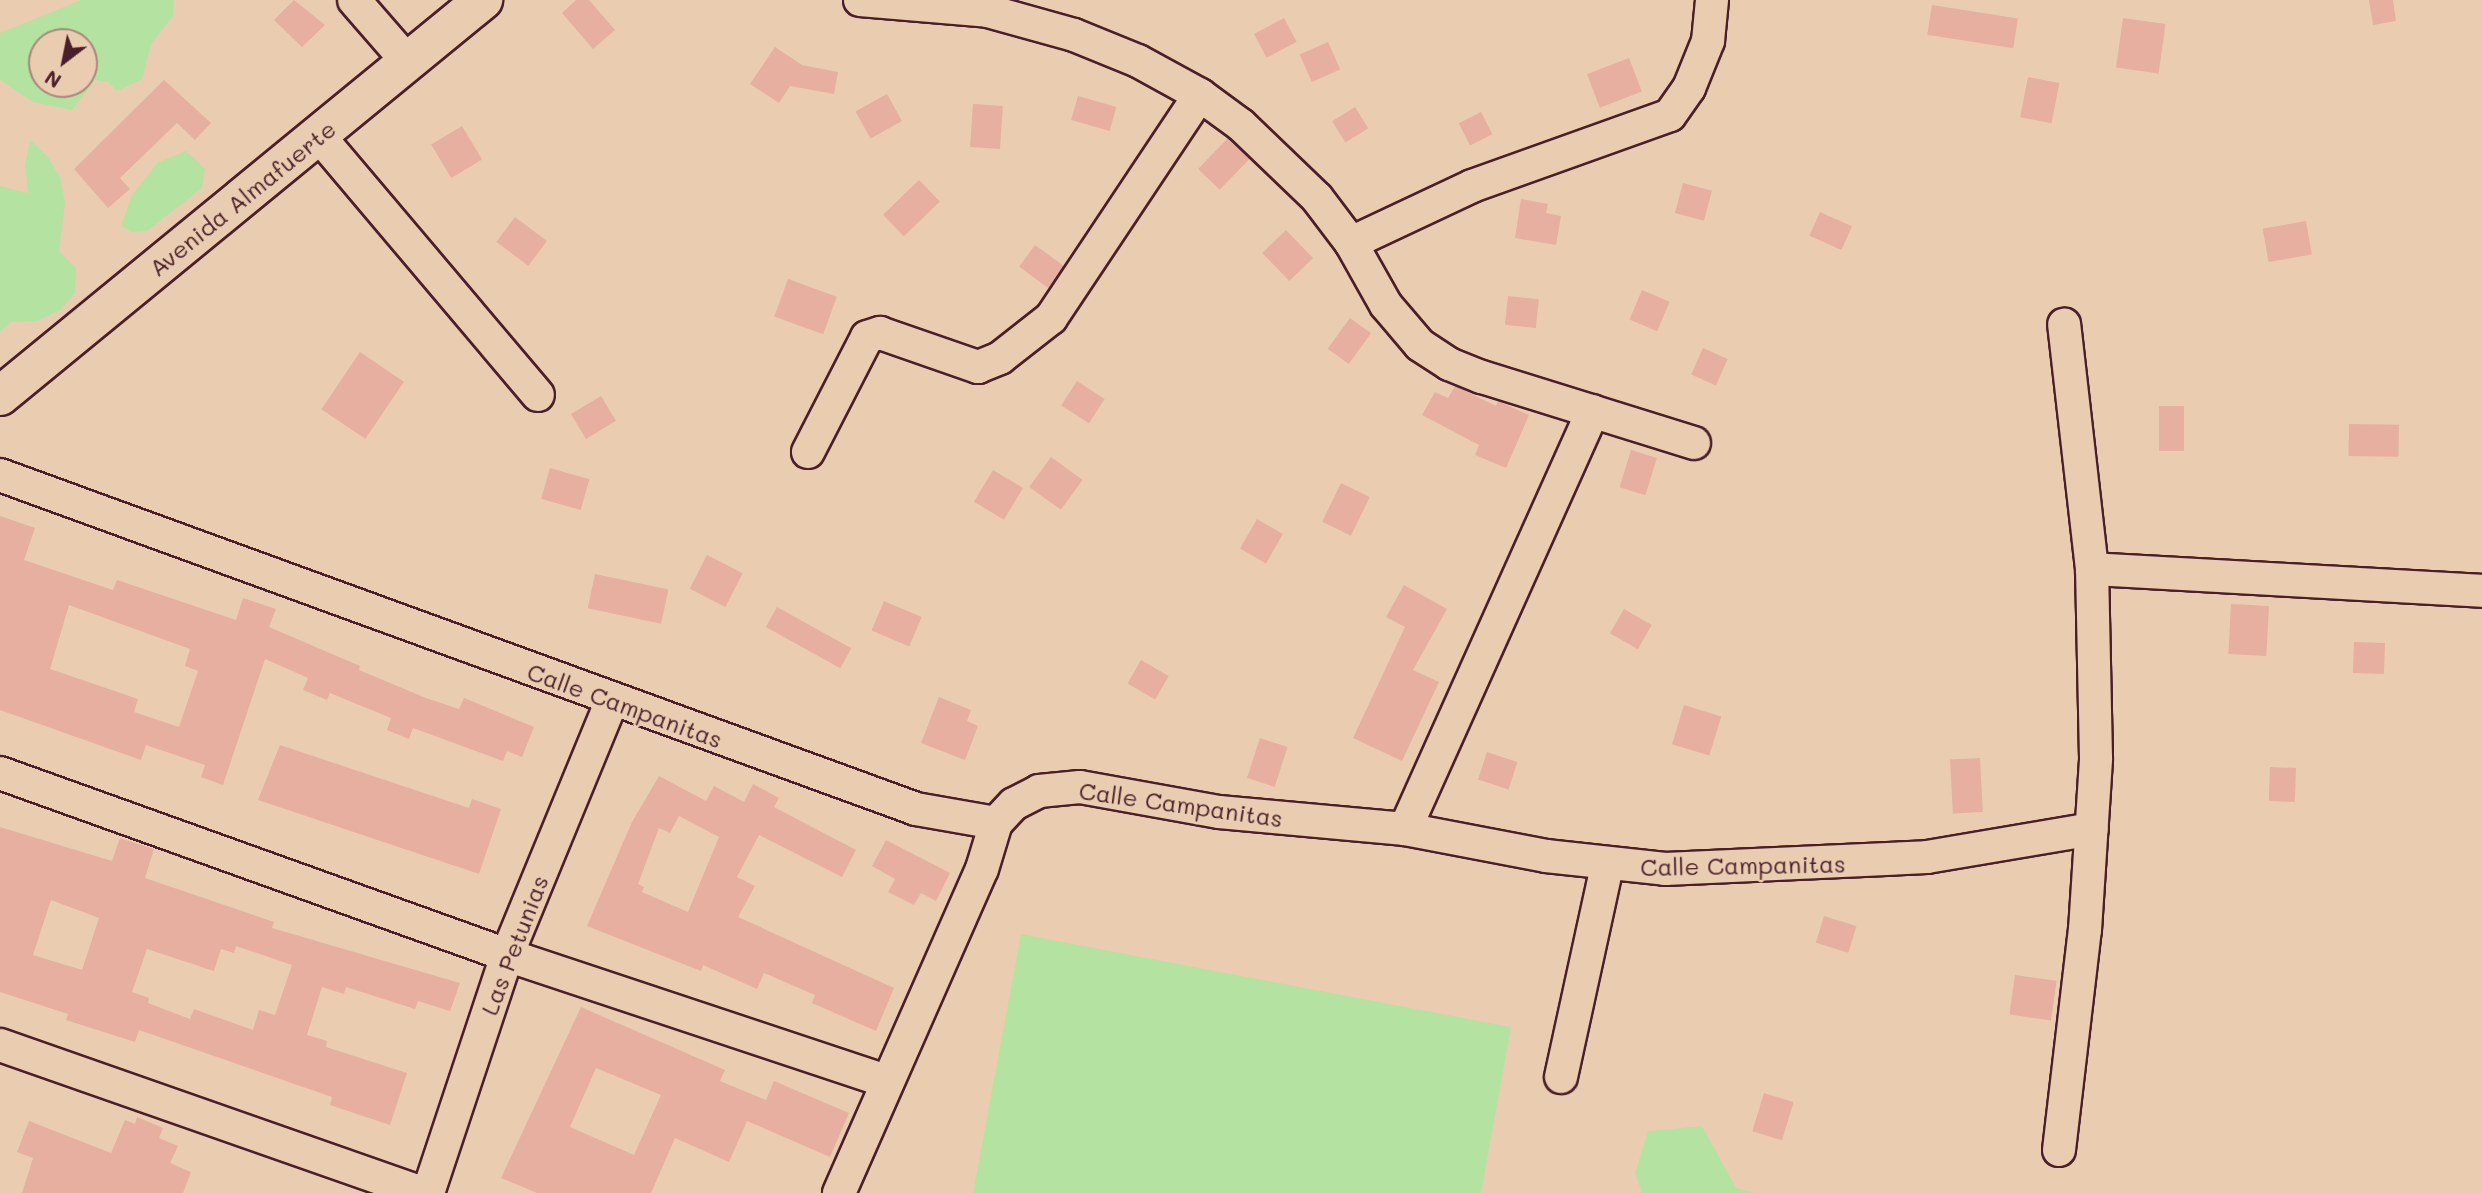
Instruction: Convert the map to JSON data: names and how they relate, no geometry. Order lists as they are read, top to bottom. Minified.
{"streets":{"street":["Avenida Almafuerte","Calle Campanitas","Las Petunias"]},"crossings":[["Calle Campanitas","Las Petunias"]],"north":"bottom left"}
